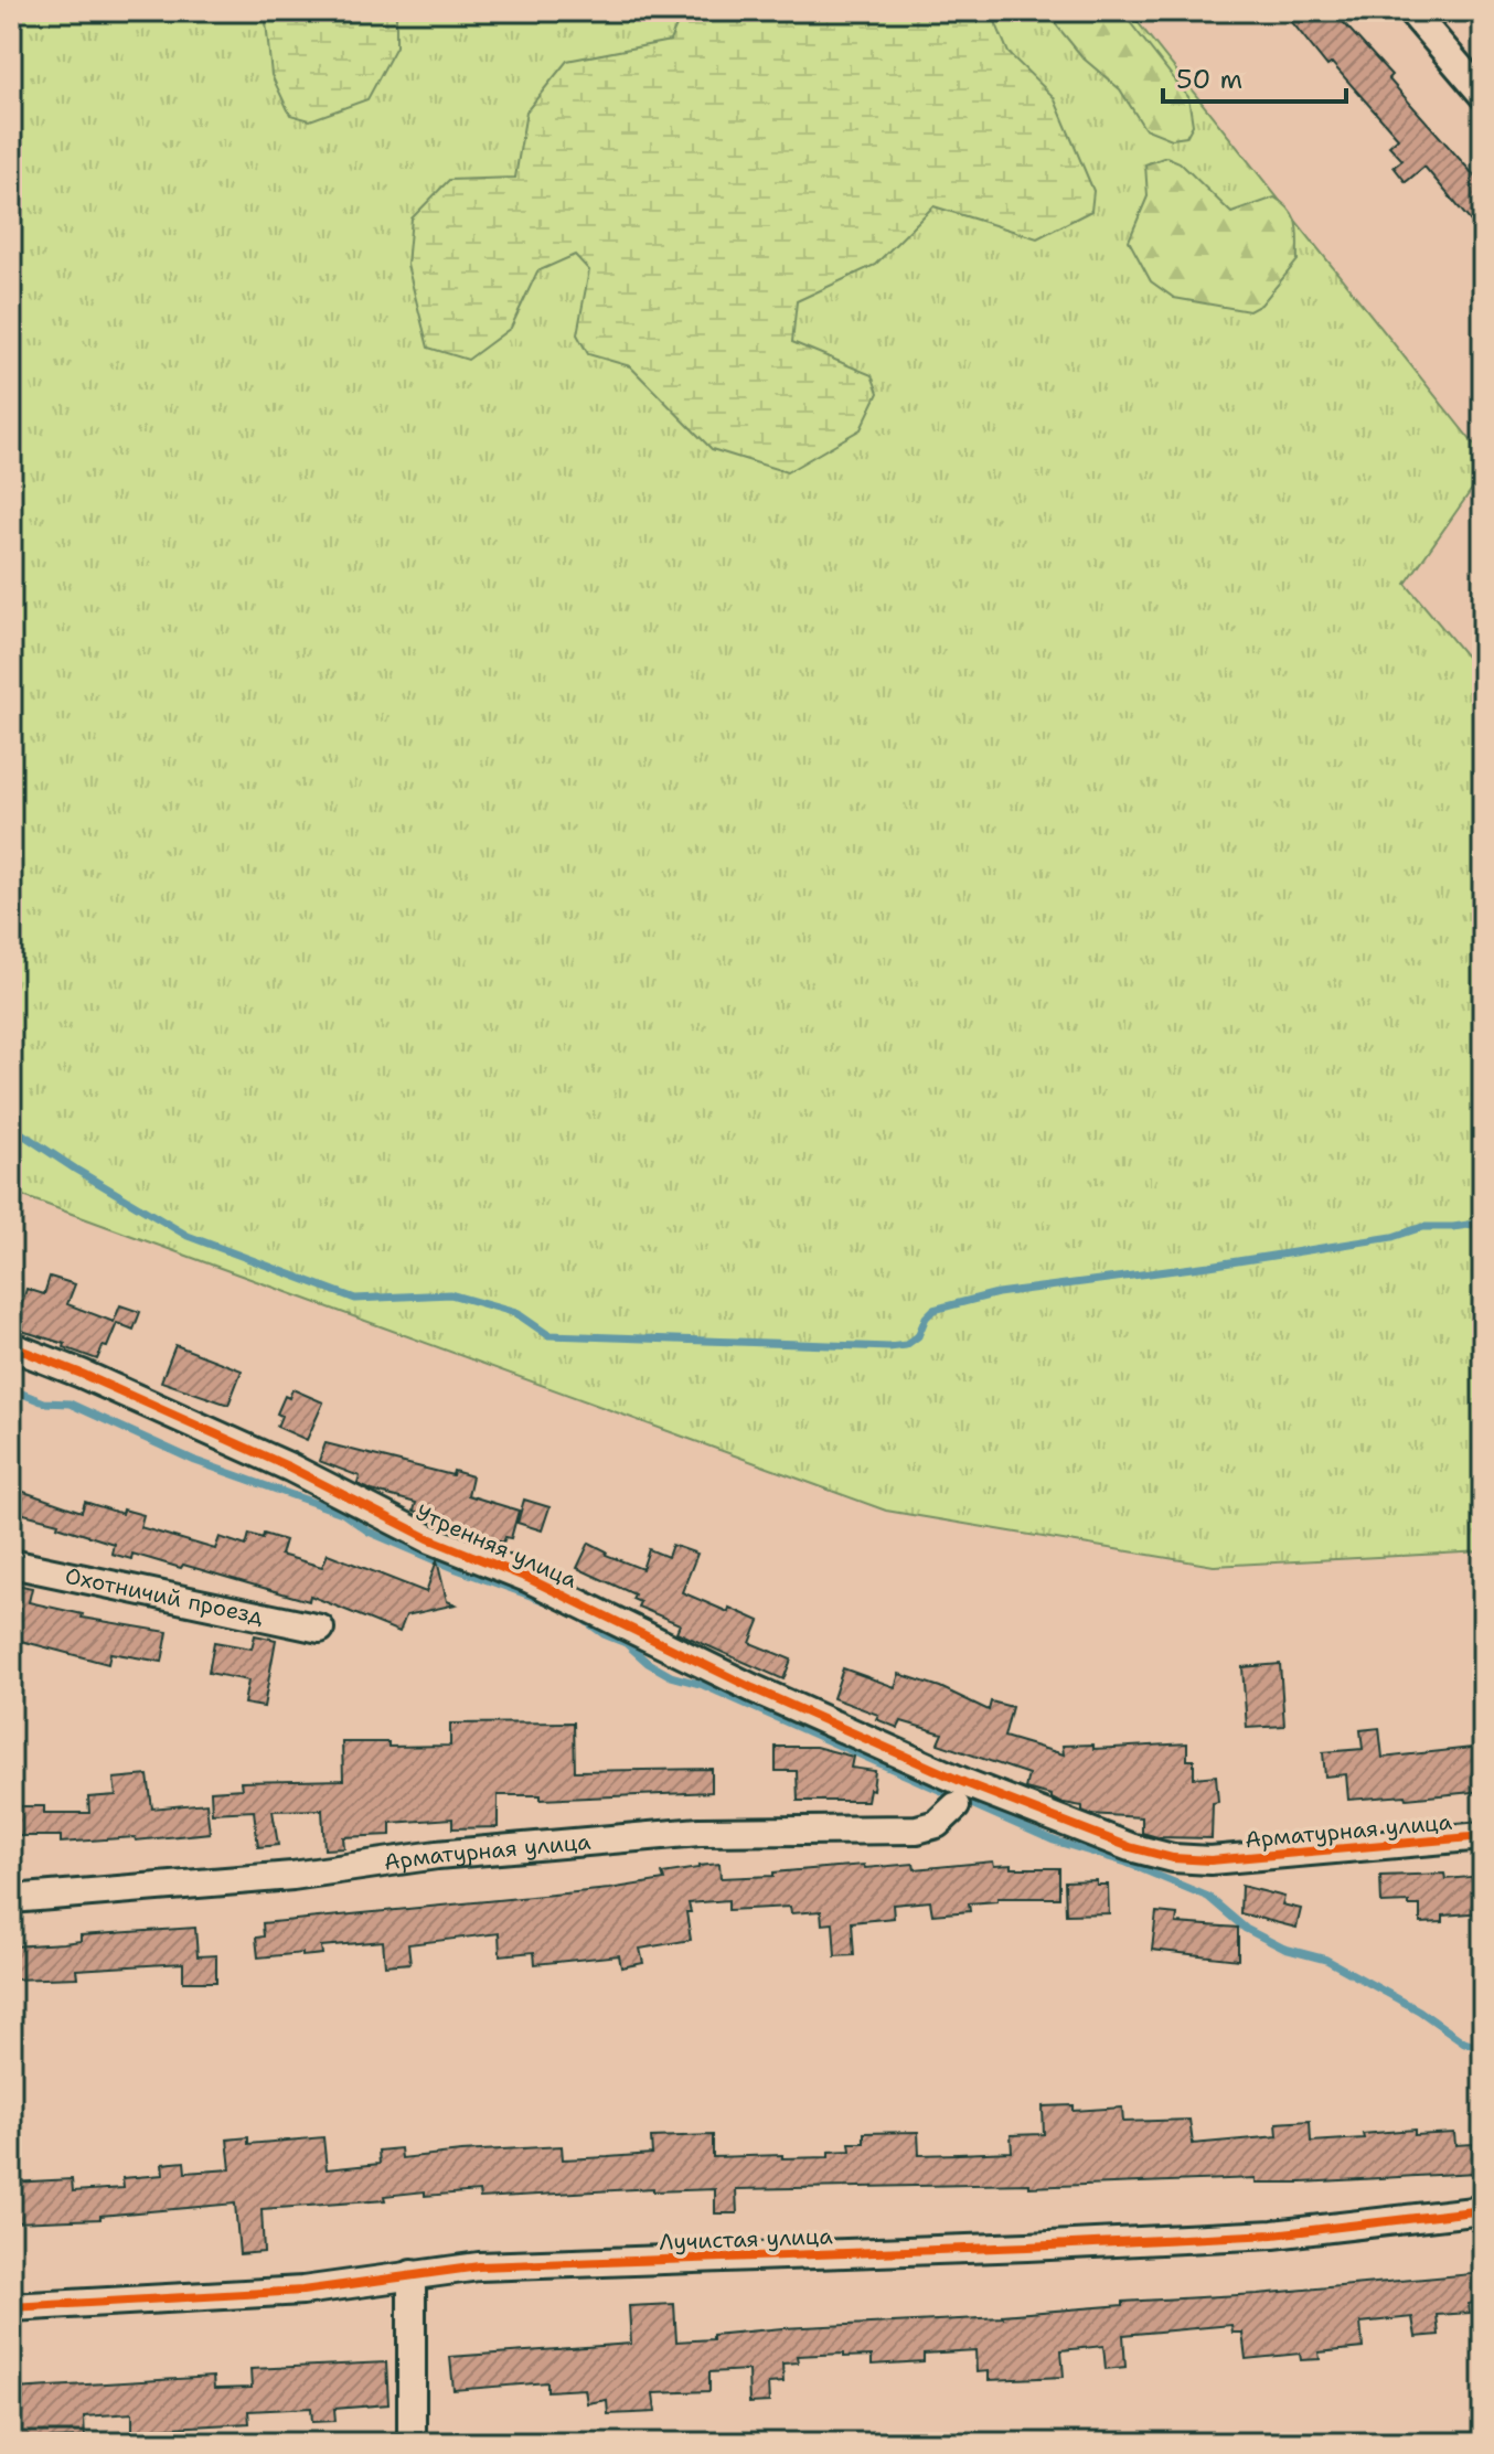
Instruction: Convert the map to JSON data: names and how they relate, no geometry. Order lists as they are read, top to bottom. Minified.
{"streets":{"street":["Утренняя улица","Охотничий проезд","Арматурная улица","Лучистая улица"]},"crossings":[["Утренняя улица","Арматурная улица"]],"scale_bar":"50 m"}
